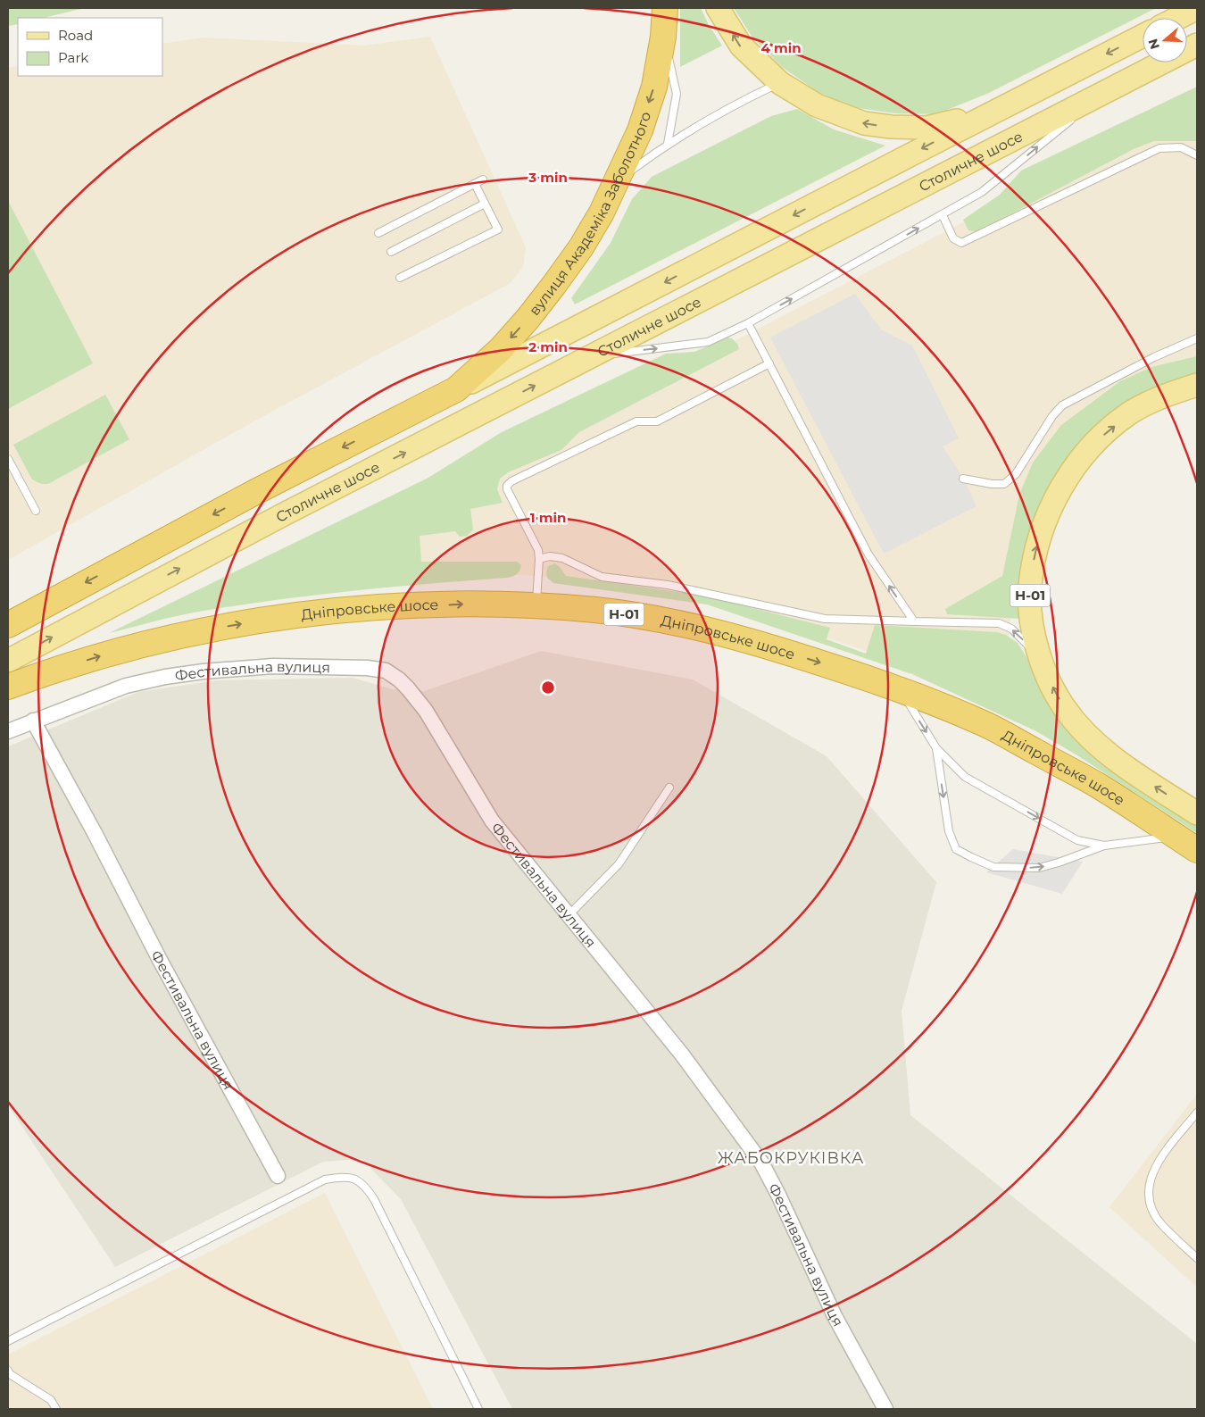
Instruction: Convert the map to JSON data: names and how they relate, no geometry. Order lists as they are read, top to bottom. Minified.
{"streets":{"highway":["вулиця Академіка Заболотного","Н-01","Дніпровське шосе"],"main road":["Столичне шосе"],"street":["Фестивальна вулиця"]},"one_way":["Столичне шосе","вулиця Академіка Заболотного","Дніпровське шосе"],"districts":["ЖАБОКРУКІВКА"],"legend":["Road","Park"],"north":"left","rings":["4 min","3 min","2 min","1 min"]}
